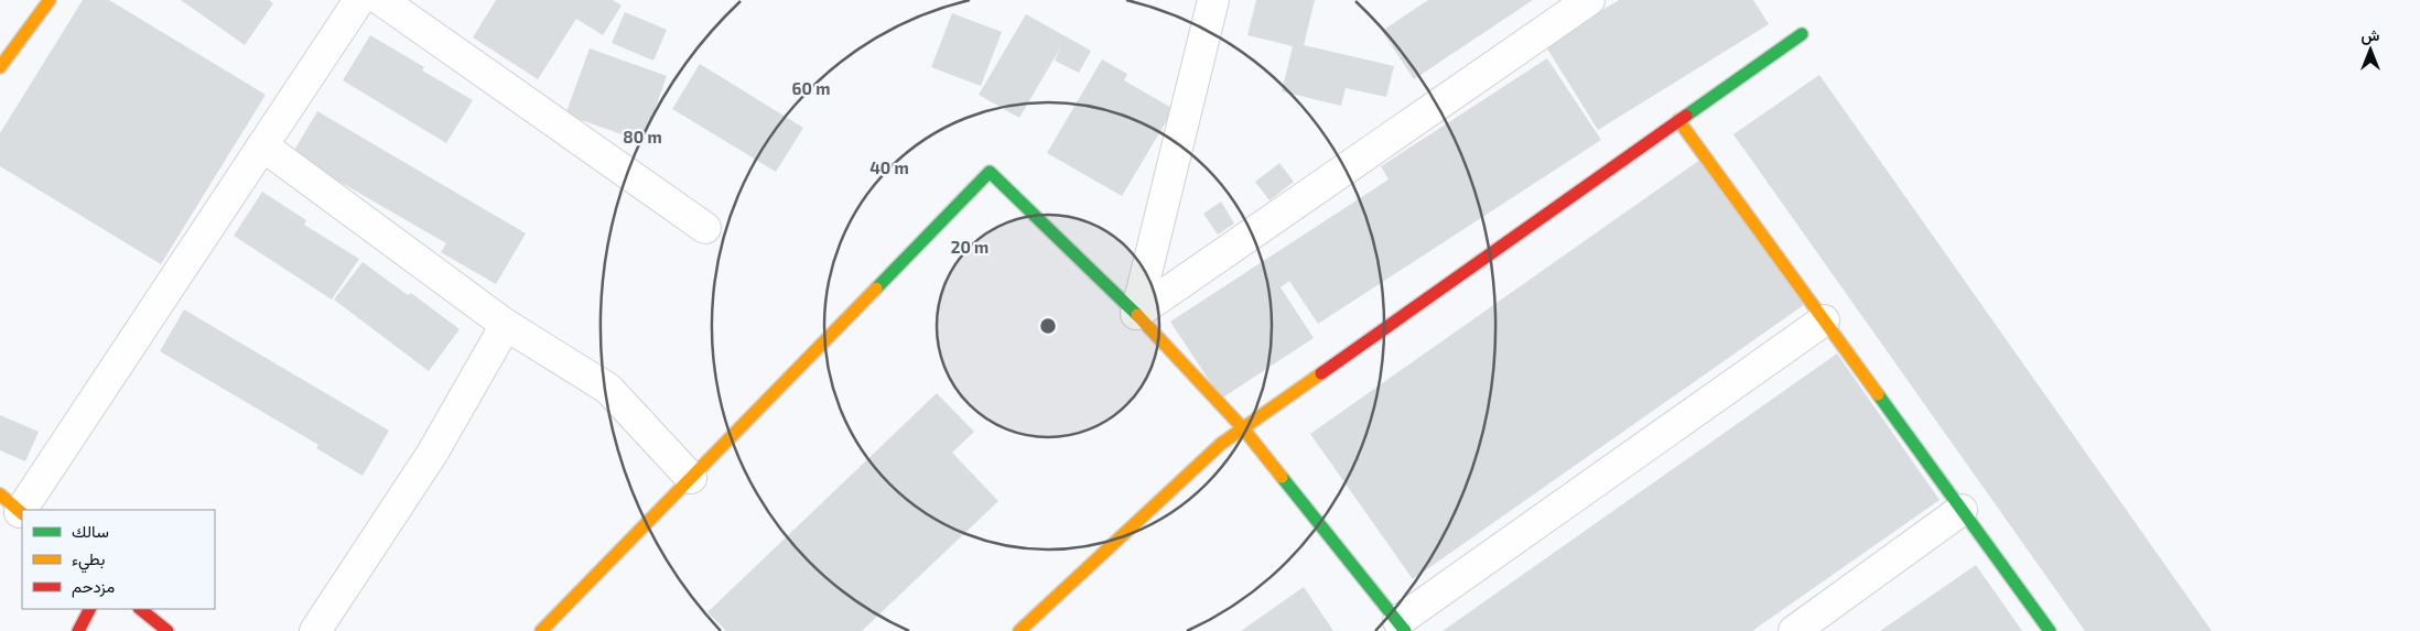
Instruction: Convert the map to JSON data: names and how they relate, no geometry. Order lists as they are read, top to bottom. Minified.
{"legend":["سالك","بطيء","مزدحم"],"north":"top","rings":["60 m","80 m","40 m","20 m"]}
